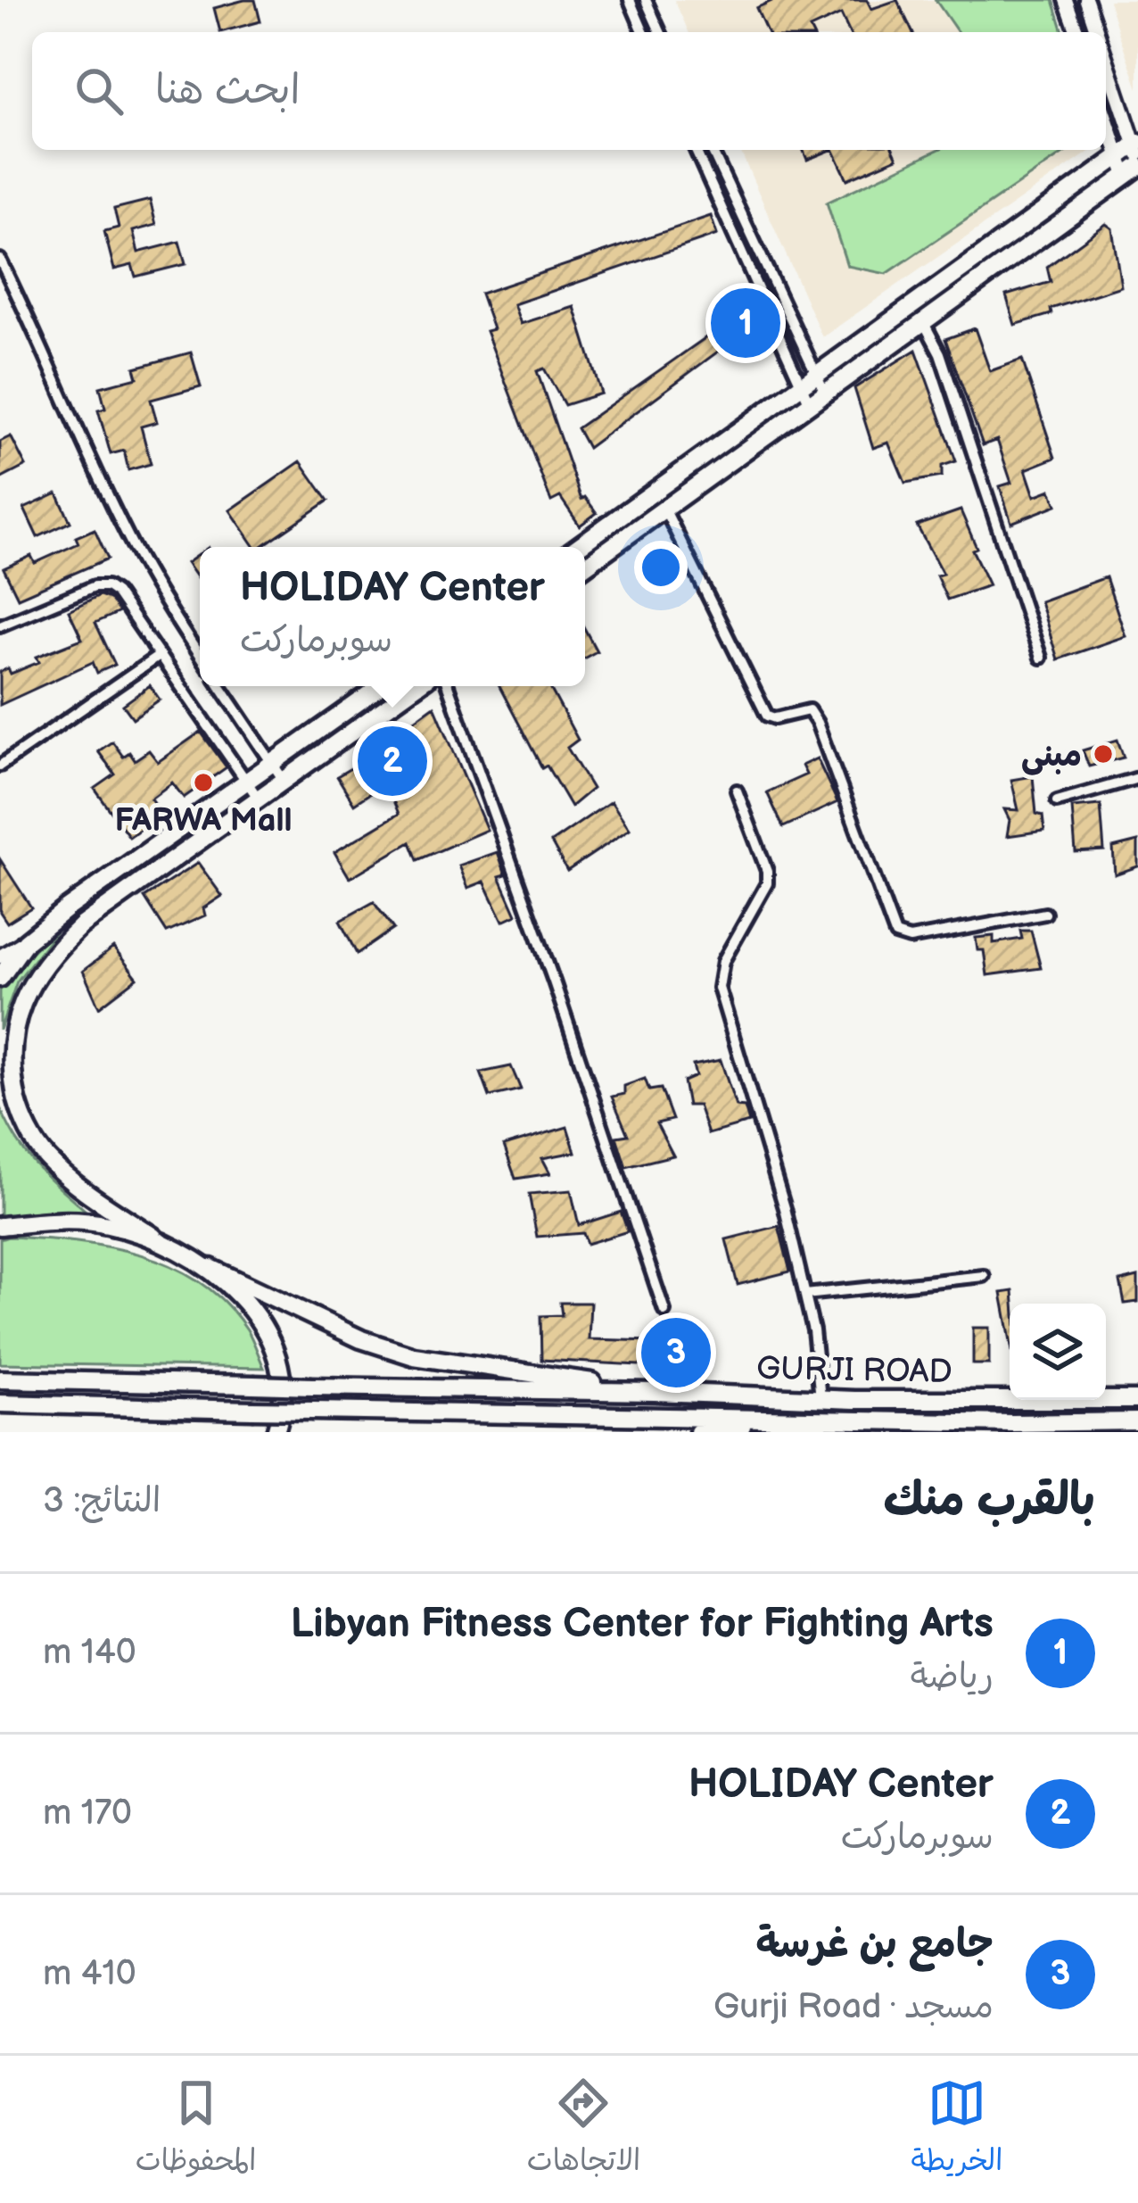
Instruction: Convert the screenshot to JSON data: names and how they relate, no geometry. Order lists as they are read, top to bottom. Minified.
{"streets":{"main road":["GURJI ROAD"]},"places":["مبنى","FARWA Mall"],"page":{"search":"ابحث هنا","pins":["1","2","3"],"popup":["HOLIDAY Center","سوبرماركت"],"heading":["بالقرب منك","النتائج: 3"],"list":[{"mark":"1","name":"Libyan Fitness Center for Fighting Arts","note":"رياضة","value":"140 m"},{"mark":"2","name":"HOLIDAY Center","note":"سوبرماركت","value":"170 m"},{"mark":"3","name":"جامع بن غرسة","note":"مسجد · Gurji Road","value":"410 m"}],"nav":["الخريطة","الاتجاهات","المحفوظات"]}}
